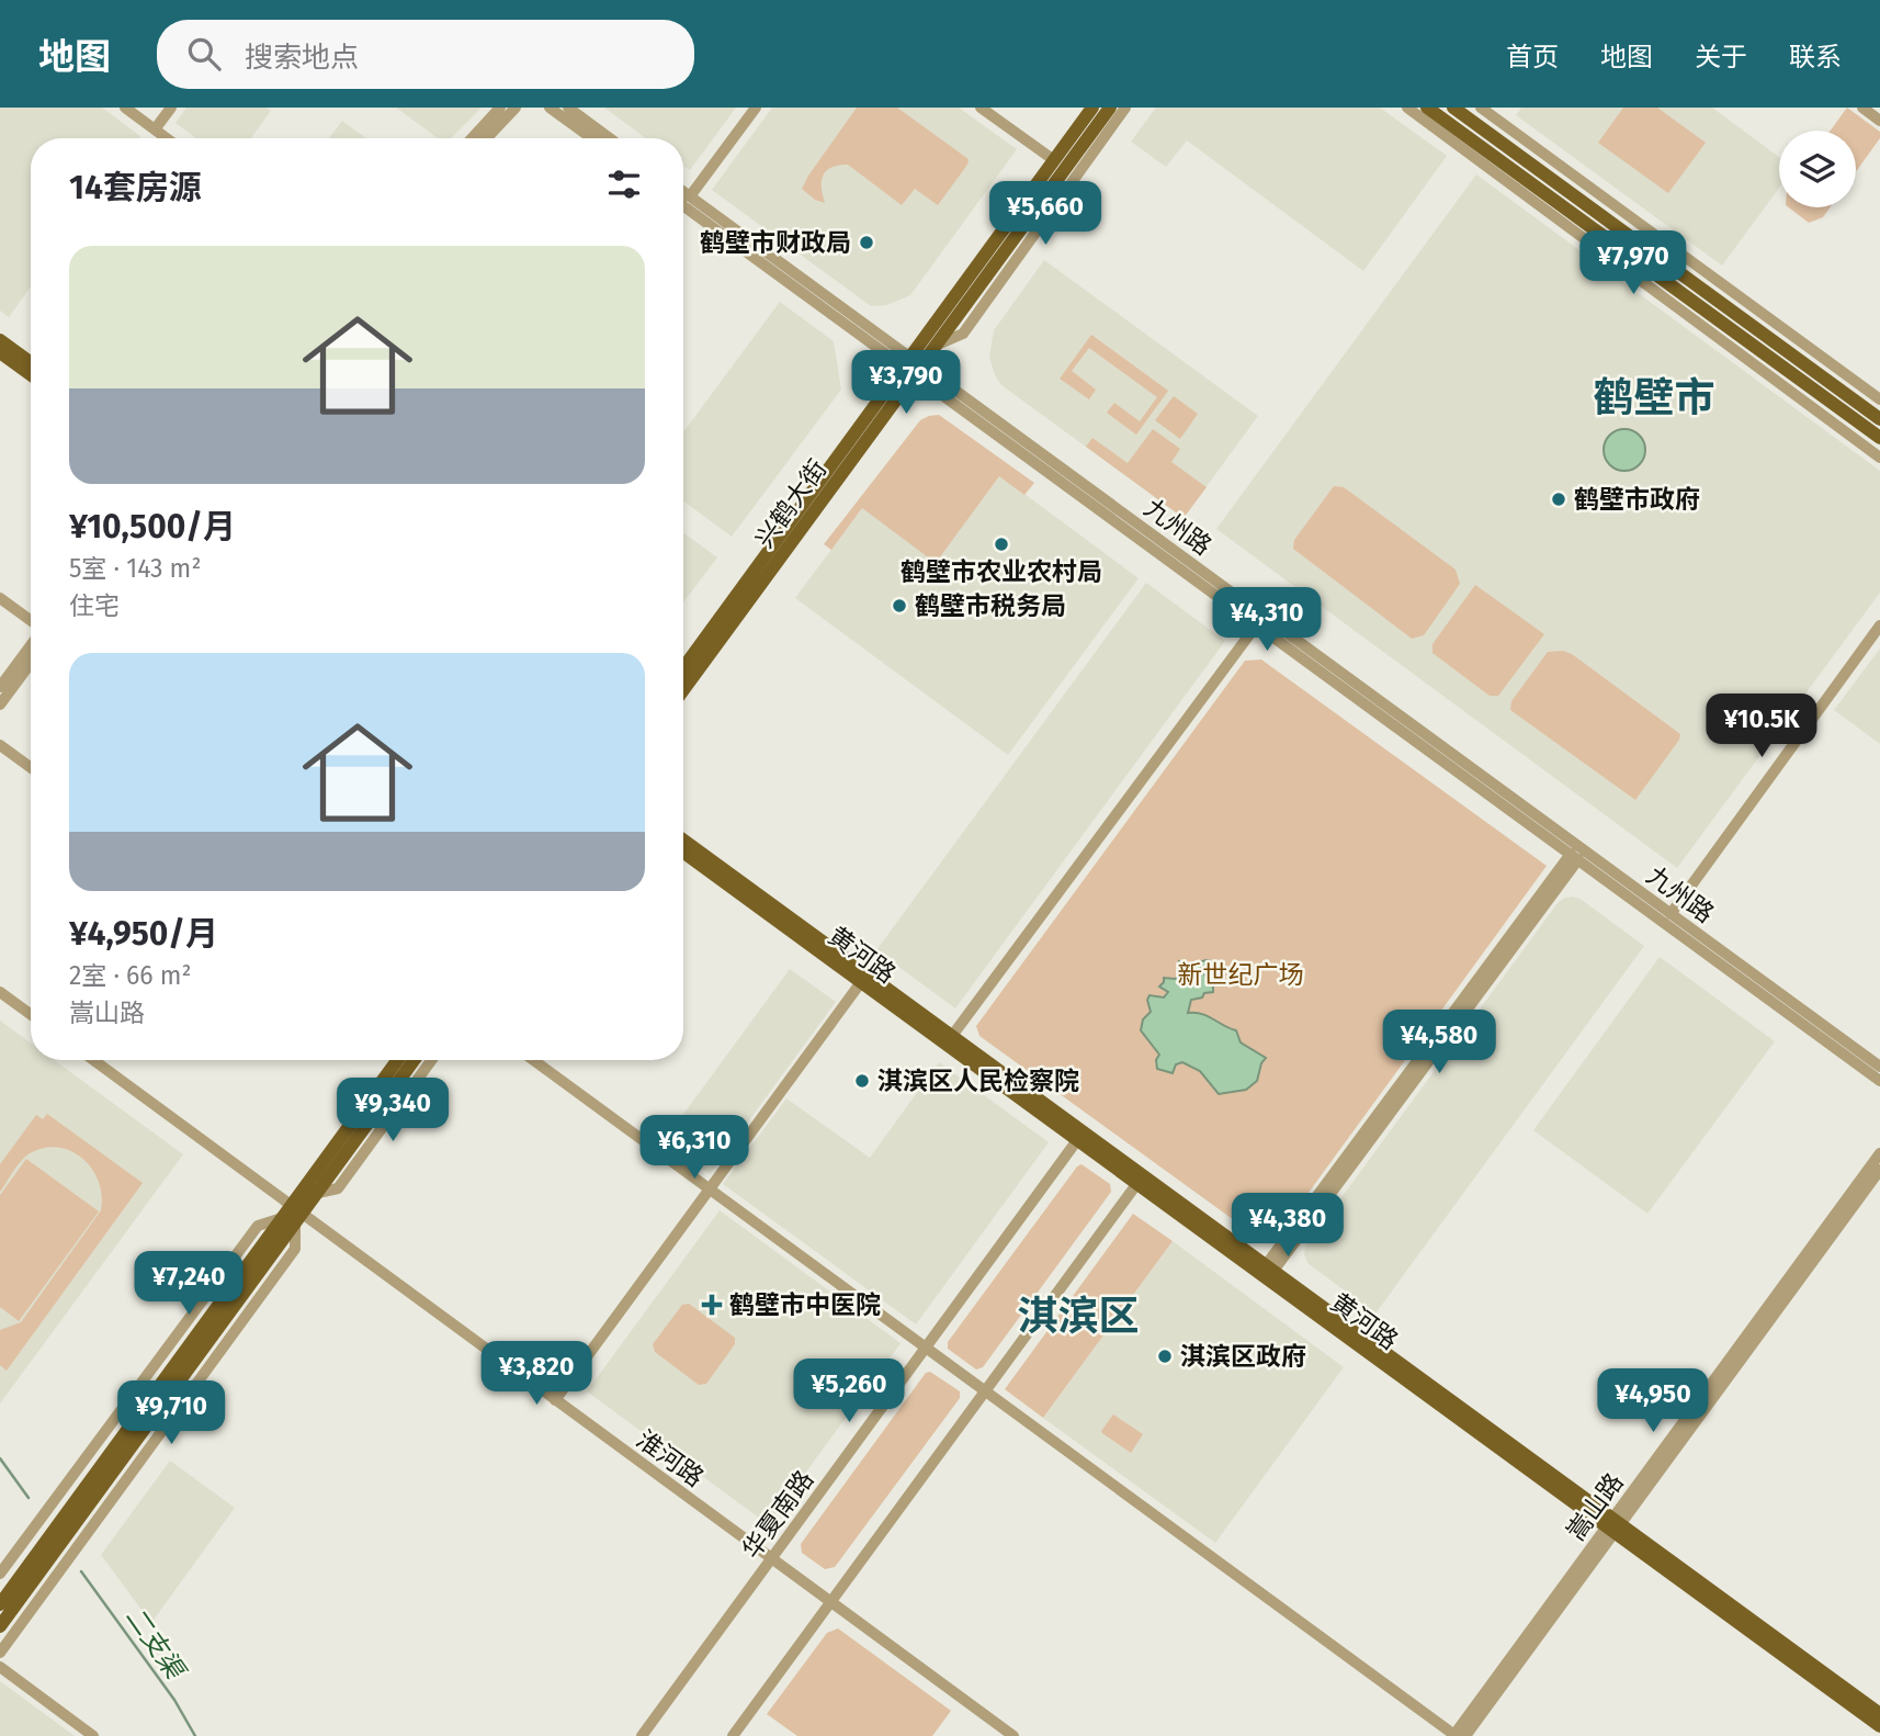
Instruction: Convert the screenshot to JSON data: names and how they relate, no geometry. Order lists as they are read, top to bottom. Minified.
{"streets":{"main road":["兴鹤大街","黄河路"],"street":["九州路","淮河路","嵩山路","华夏南路"]},"crossings":[["兴鹤大街","九州路"],["黄河路","嵩山路"],["黄河路","华夏南路"],["淮河路","华夏南路"]],"districts":["鹤壁市","淇滨区"],"water":["二支渠"],"parks":["新世纪广场"],"places":{"other":["鹤壁市财政局","鹤壁市政府","鹤壁市农业农村局","鹤壁市税务局","淇滨区人民检察院","淇滨区政府"],"health":["鹤壁市中医院"]},"page":{"header":"地图","search":"搜索地点","nav":["首页","地图","关于","联系"],"heading":"14套房源","price":["¥5,660","¥7,970","¥3,790","¥4,310","¥10.5K","¥4,580","¥9,340","¥6,310","¥4,380","¥7,240","¥3,820","¥5,260","¥4,950","¥9,710"],"list":[{"name":"¥10,500/月","note":"5室 · 143 m² · 住宅"},{"name":"¥4,950/月","note":"2室 · 66 m² · 嵩山路"}]}}
